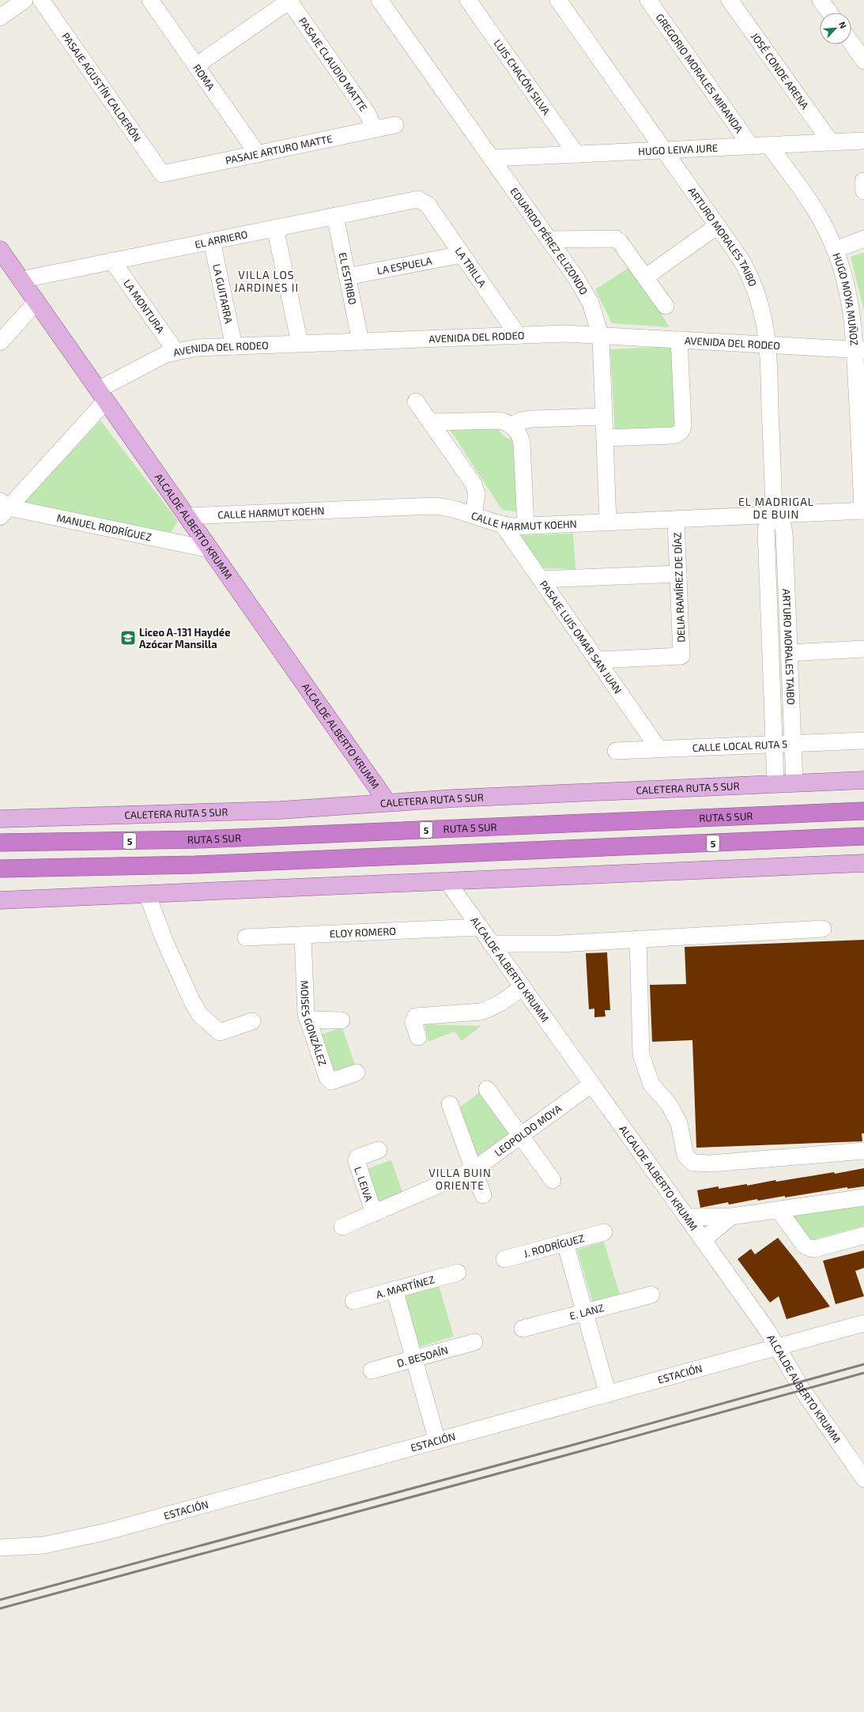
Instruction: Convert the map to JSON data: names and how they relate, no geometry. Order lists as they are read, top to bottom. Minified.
{"streets":{"highway":["RUTA 5 SUR","5"],"main road":["ALCALDE ALBERTO KRUMM","CALETERA RUTA 5 SUR"],"street":["PASAJE CLAUDIO MATTE","JOSÉ CONDE ARENA","GREGORIO MORALES MIRANDA","ROMA","LUIS CHACÓN SILVA","PASAJE AGUSTÍN CALDERÓN","PASAJE ARTURO MATTE","HUGO LEIVA JURE","ARTURO MORALES TAIBO","EL ARRIERO","EDUARDO PÉREZ ELIZONDO","LA ESPUELA","LA TRILLA","EL ESTRIBO","LA GUITARRA","HUGO MOYA MUÑOZ","LA MONTURA","AVENIDA DEL RODEO","CALLE HARMUT KOEHN","MANUEL RODRÍGUEZ","DELIA RAMÍREZ DE DÍAZ","PASAJE LUIS OMAR SAN JUAN","CALLE LOCAL RUTA 5","ELOY ROMERO","MOISES GONZÁLEZ","LEOPOLDO MOYA","L. LEIVA","J. RODRÍGUEZ","A. MARTÍNEZ","E. LANZ","D. BESOAÍN","ESTACIÓN"]},"crossings":[["PASAJE CLAUDIO MATTE","PASAJE ARTURO MATTE"],["JOSÉ CONDE ARENA","HUGO LEIVA JURE"],["GREGORIO MORALES MIRANDA","HUGO LEIVA JURE"],["ROMA","PASAJE ARTURO MATTE"],["LUIS CHACÓN SILVA","HUGO LEIVA JURE"],["PASAJE AGUSTÍN CALDERÓN","PASAJE ARTURO MATTE"],["HUGO LEIVA JURE","ARTURO MORALES TAIBO"],["HUGO LEIVA JURE","EDUARDO PÉREZ ELIZONDO"],["HUGO LEIVA JURE","HUGO MOYA MUÑOZ"],["ARTURO MORALES TAIBO","AVENIDA DEL RODEO"],["ARTURO MORALES TAIBO","CALLE HARMUT KOEHN"],["ARTURO MORALES TAIBO","CALLE LOCAL RUTA 5"],["ARTURO MORALES TAIBO","CALETERA RUTA 5 SUR"],["EL ARRIERO","LA TRILLA"],["EL ARRIERO","EL ESTRIBO"],["EL ARRIERO","LA GUITARRA"],["EL ARRIERO","LA MONTURA"],["EL ARRIERO","ALCALDE ALBERTO KRUMM"],["EDUARDO PÉREZ ELIZONDO","AVENIDA DEL RODEO"],["EDUARDO PÉREZ ELIZONDO","CALLE HARMUT KOEHN"],["LA ESPUELA","LA TRILLA"],["LA ESPUELA","EL ESTRIBO"],["LA TRILLA","AVENIDA DEL RODEO"],["EL ESTRIBO","AVENIDA DEL RODEO"],["LA GUITARRA","AVENIDA DEL RODEO"],["HUGO MOYA MUÑOZ","AVENIDA DEL RODEO"],["HUGO MOYA MUÑOZ","CALLE HARMUT KOEHN"],["LA MONTURA","AVENIDA DEL RODEO"],["AVENIDA DEL RODEO","ALCALDE ALBERTO KRUMM"],["AVENIDA DEL RODEO","MANUEL RODRÍGUEZ"],["CALLE HARMUT KOEHN","ALCALDE ALBERTO KRUMM"],["CALLE HARMUT KOEHN","DELIA RAMÍREZ DE DÍAZ"],["CALLE HARMUT KOEHN","PASAJE LUIS OMAR SAN JUAN"],["ALCALDE ALBERTO KRUMM","MANUEL RODRÍGUEZ"],["ALCALDE ALBERTO KRUMM","CALETERA RUTA 5 SUR"],["ALCALDE ALBERTO KRUMM","ELOY ROMERO"],["ALCALDE ALBERTO KRUMM","LEOPOLDO MOYA"],["ALCALDE ALBERTO KRUMM","ESTACIÓN"],["DELIA RAMÍREZ DE DÍAZ","PASAJE LUIS OMAR SAN JUAN"],["PASAJE LUIS OMAR SAN JUAN","CALLE LOCAL RUTA 5"],["ELOY ROMERO","MOISES GONZÁLEZ"],["LEOPOLDO MOYA","L. LEIVA"]],"districts":["VILLA LOS JARDINES II","EL MADRIGAL DE BUIN","VILLA BUIN ORIENTE"],"places":{"school or university":["Liceo A-131 Haydée Azócar Mansilla"]},"north":"top right"}
